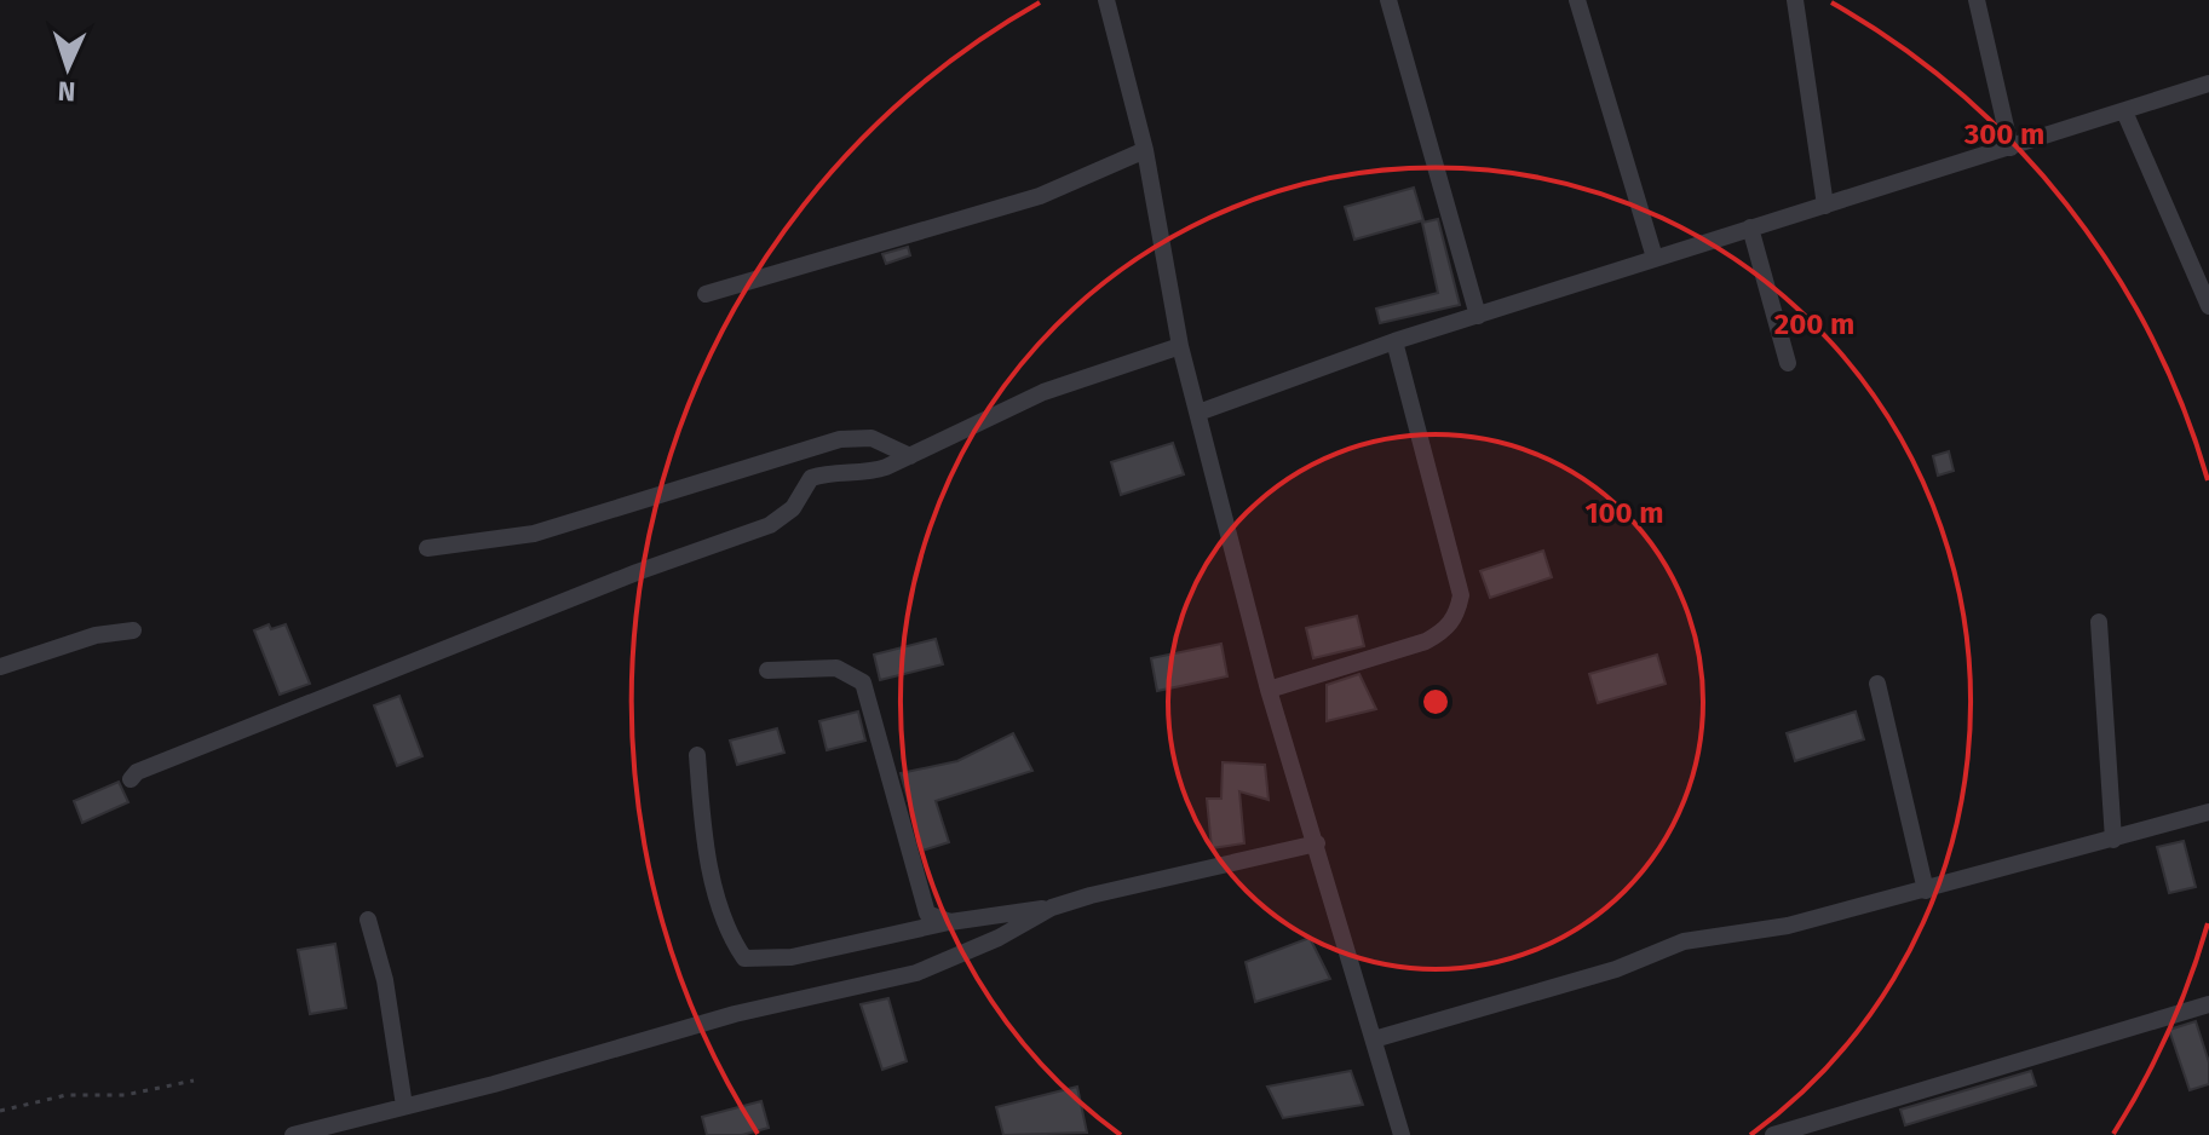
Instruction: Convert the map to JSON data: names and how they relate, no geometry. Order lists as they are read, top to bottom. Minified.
{"north":"bottom","rings":["300 m","200 m","100 m"]}
